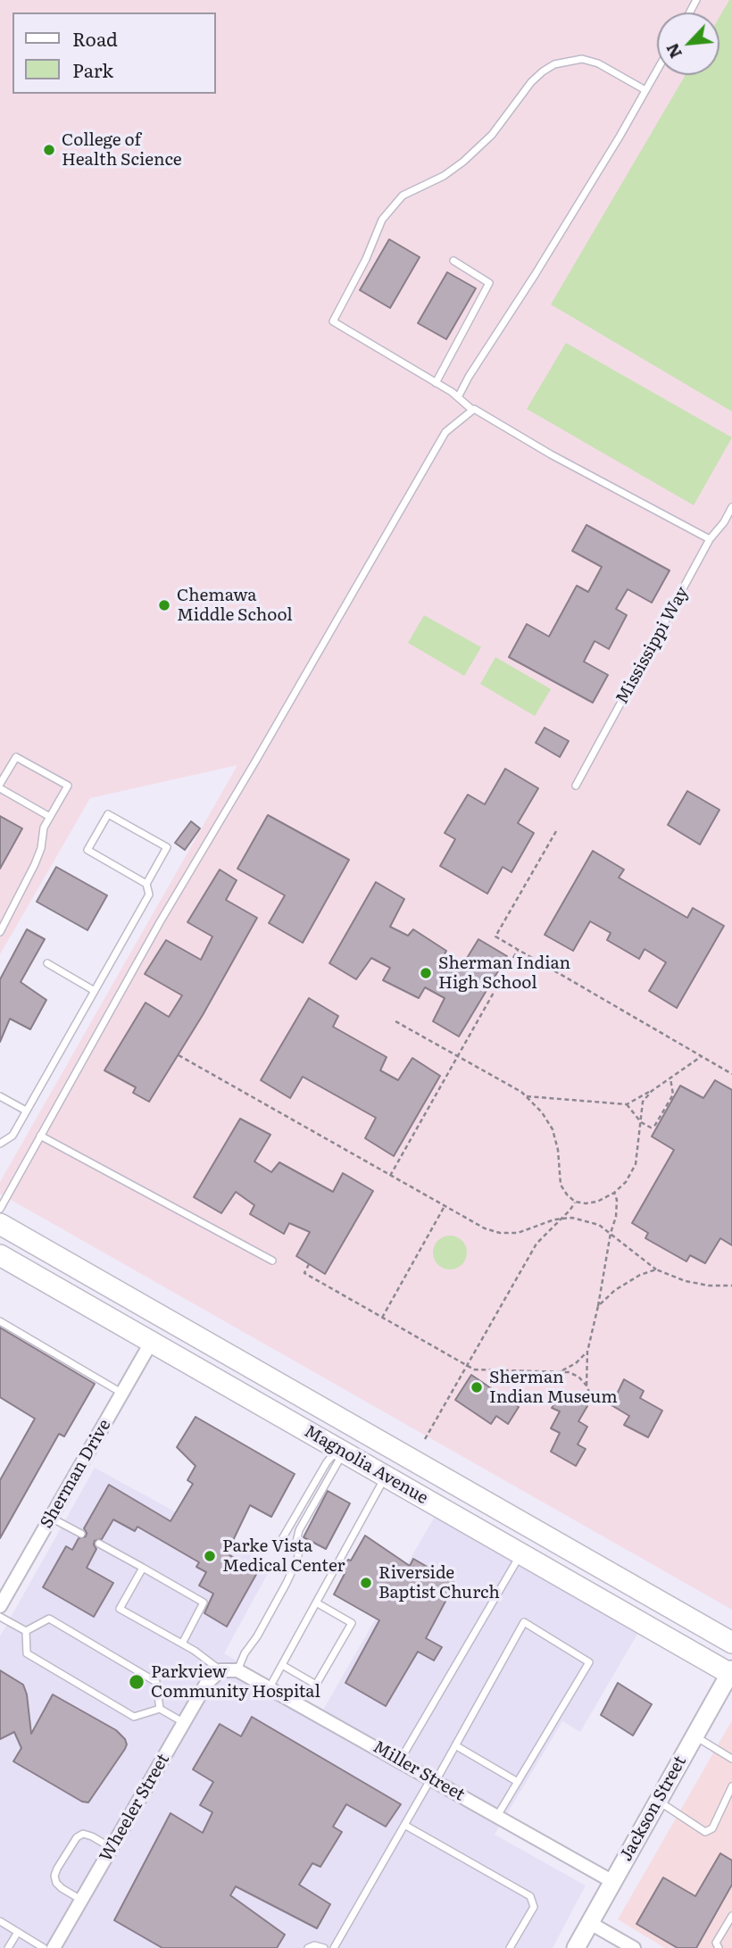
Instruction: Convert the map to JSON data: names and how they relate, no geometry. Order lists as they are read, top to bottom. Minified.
{"streets":{"main road":["Magnolia Avenue","Jackson Street"],"street":["Sherman Drive","Miller Street","Wheeler Street"],"lane":["Mississippi Way"]},"crossings":[["Magnolia Avenue","Sherman Drive"],["Magnolia Avenue","Jackson Street"],["Miller Street","Wheeler Street"],["Miller Street","Jackson Street"]],"places":["College of Health Science","Chemawa Middle School","Sherman Indian High School","Sherman Indian Museum","Parke Vista Medical Center","Riverside Baptist Church","Parkview Community Hospital"],"legend":["Road","Park"],"north":"bottom left"}
